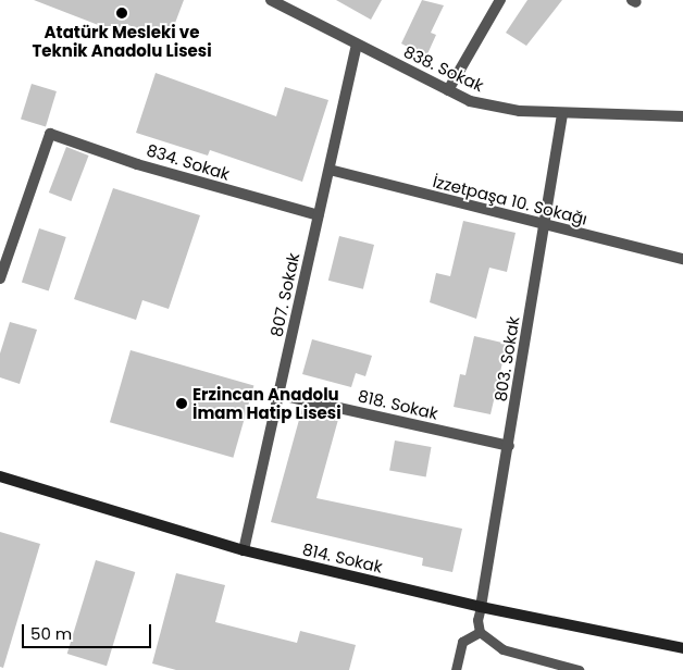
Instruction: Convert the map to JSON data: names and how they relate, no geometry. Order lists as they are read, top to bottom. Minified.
{"streets":{"street":["838. Sokak","834. Sokak","İzzetpaşa 10. Sokağı","807. Sokak","803. Sokak","818. Sokak","814. Sokak"]},"crossings":[["838. Sokak","807. Sokak"],["838. Sokak","803. Sokak"],["834. Sokak","807. Sokak"],["İzzetpaşa 10. Sokağı","807. Sokak"],["İzzetpaşa 10. Sokağı","803. Sokak"],["807. Sokak","818. Sokak"],["807. Sokak","814. Sokak"],["803. Sokak","818. Sokak"],["803. Sokak","814. Sokak"]],"places":["Atatürk Mesleki ve Teknik Anadolu Lisesi","Erzincan Anadolu İmam Hatip Lisesi"],"scale_bar":"50 m"}
